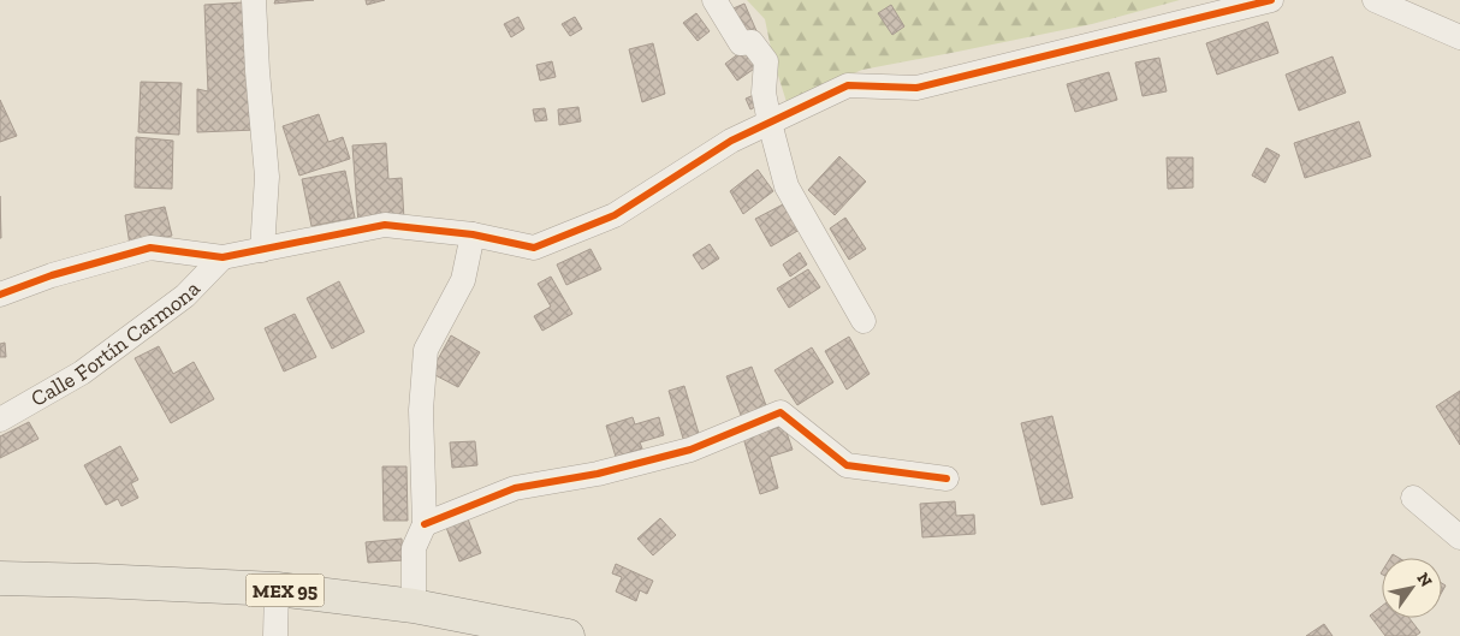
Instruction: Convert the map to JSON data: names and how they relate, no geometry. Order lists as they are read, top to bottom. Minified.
{"streets":{"main road":["MEX 95"],"street":["Calle Fortín Carmona"]},"north":"top right"}
